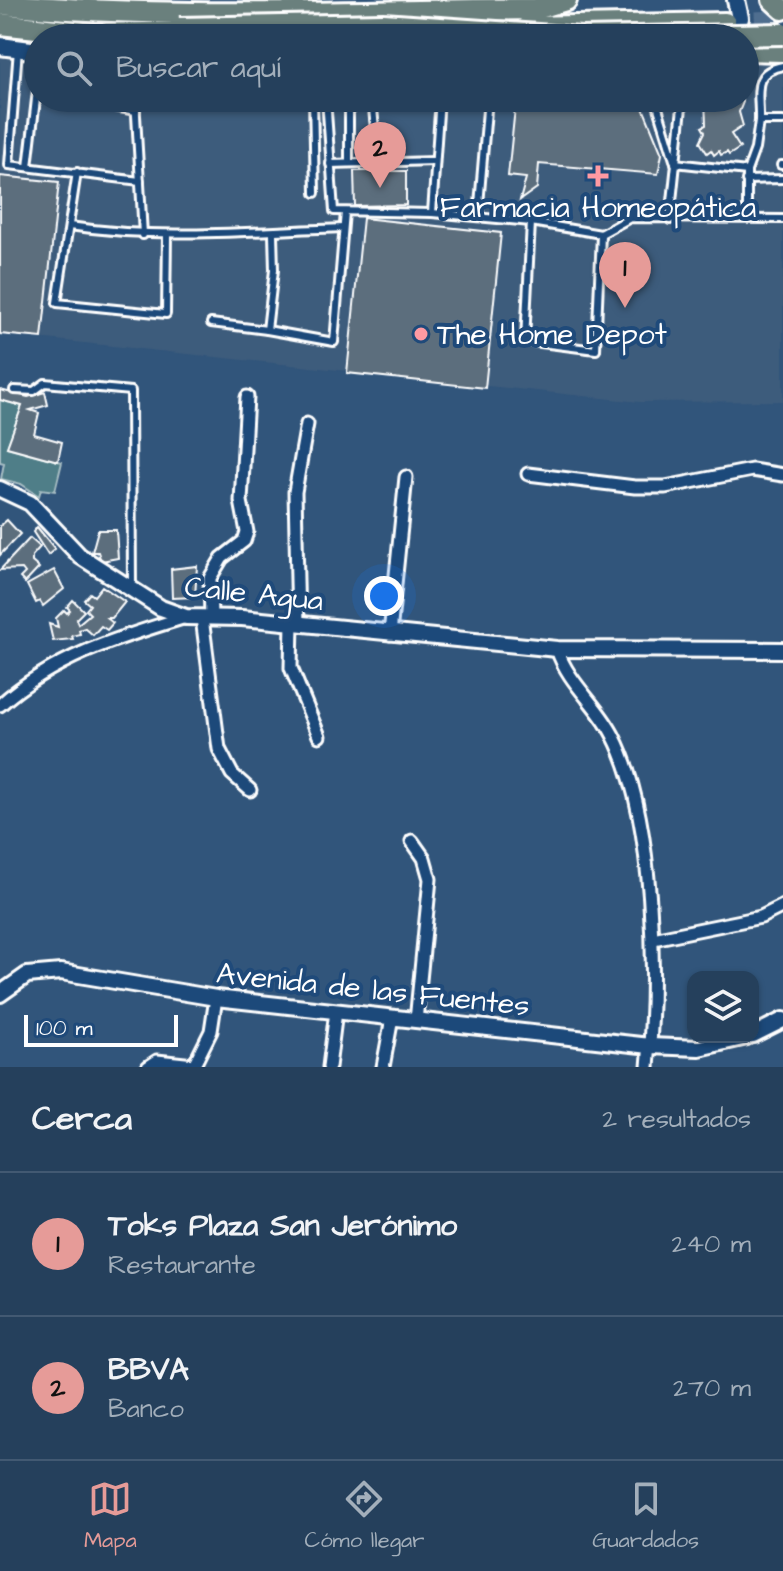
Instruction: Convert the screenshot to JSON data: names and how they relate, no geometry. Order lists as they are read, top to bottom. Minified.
{"streets":{"street":["Calle Agua","Avenida de las Fuentes"]},"places":{"health":["Farmacia Homeopática"],"other":["The Home Depot"]},"scale_bar":"100 m","page":{"search":"Buscar aquí","pins":["2","1"],"scale":"100 m","heading":["Cerca","2 resultados"],"list":[{"mark":"1","name":"Toks Plaza San Jerónimo","note":"Restaurante","value":"240 m"},{"mark":"2","name":"BBVA","note":"Banco","value":"270 m"}],"nav":["Mapa","Cómo llegar","Guardados"]}}
